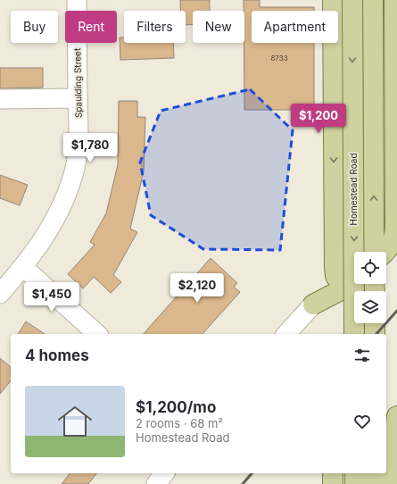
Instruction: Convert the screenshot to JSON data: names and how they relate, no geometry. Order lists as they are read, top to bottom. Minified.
{"streets":{"main road":["Homestead Road"],"street":["Spaulding Street"]},"house_numbers":["8733"],"page":{"chip":["Buy","Rent","Filters","New","Apartment"],"price":["$1,200","$1,780","$2,120","$1,450"],"heading":"4 homes","list":[{"name":"$1,200/mo","note":"2 rooms · 68 m² · Homestead Road"}]}}
